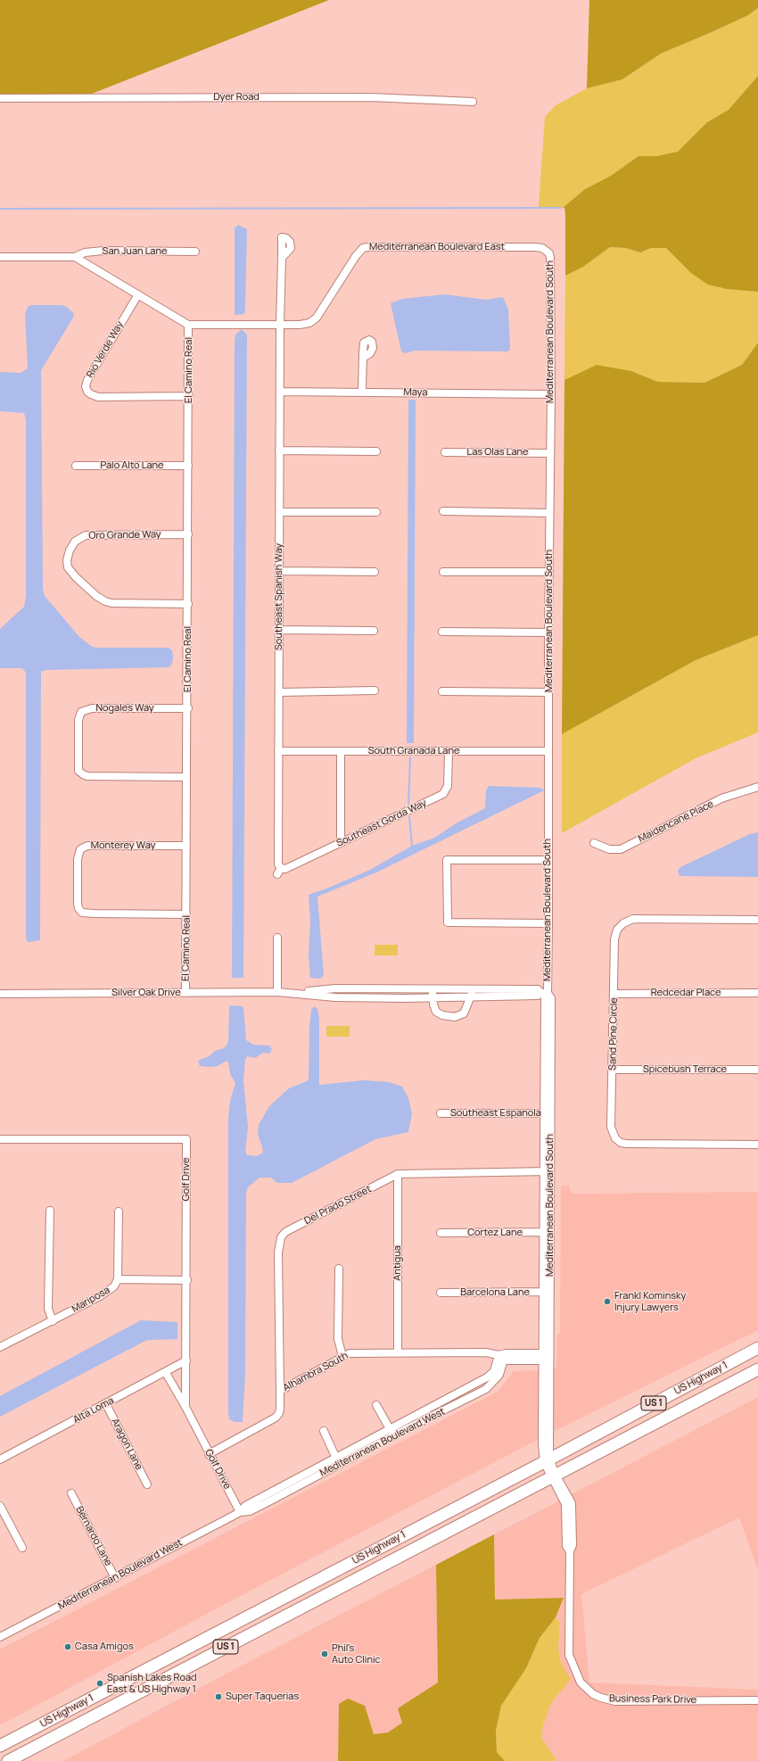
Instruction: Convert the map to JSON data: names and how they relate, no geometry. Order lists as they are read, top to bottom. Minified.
{"streets":{"main road":["US Highway 1","US 1"],"street":["Dyer Road","Mediterranean Boulevard East","San Juan Lane","Mediterranean Boulevard South","Rio Verde Way","El Camino Real","Maya","Las Olas Lane","Palo Alto Lane","Oro Grande Way","Southeast Spanish Way","Nogales Way","South Granada Lane","Maidencane Place","Southeast Gorda Way","Monterey Way","Silver Oak Drive","Redcedar Place","Sand Pine Circle","Spicebush Terrace","Southeast Espanola","Golf Drive","Del Prado Street","Cortez Lane","Antigua","Barcelona Lane","Mariposa","Alhambra South","Alta Loma","Mediterranean Boulevard West","Aragon Lane","Bernardo Lane","Business Park Drive"]},"crossings":[["Mediterranean Boulevard East","Mediterranean Boulevard South"],["Mediterranean Boulevard East","El Camino Real"],["Mediterranean Boulevard East","Southeast Spanish Way"],["Mediterranean Boulevard South","Maya"],["Mediterranean Boulevard South","Las Olas Lane"],["Mediterranean Boulevard South","South Granada Lane"],["Mediterranean Boulevard South","Silver Oak Drive"],["Mediterranean Boulevard South","Southeast Espanola"],["Mediterranean Boulevard South","Del Prado Street"],["Mediterranean Boulevard South","Cortez Lane"],["Mediterranean Boulevard South","Barcelona Lane"],["Mediterranean Boulevard South","Alhambra South"],["Mediterranean Boulevard South","US Highway 1"],["Mediterranean Boulevard South","Business Park Drive"],["Rio Verde Way","El Camino Real"],["El Camino Real","Palo Alto Lane"],["El Camino Real","Oro Grande Way"],["El Camino Real","Nogales Way"],["El Camino Real","Monterey Way"],["El Camino Real","Silver Oak Drive"],["Maya","Southeast Spanish Way"],["Southeast Spanish Way","South Granada Lane"],["Southeast Spanish Way","Southeast Gorda Way"],["South Granada Lane","Southeast Gorda Way"],["Redcedar Place","Sand Pine Circle"],["Sand Pine Circle","Spicebush Terrace"],["Golf Drive","Mariposa"],["Golf Drive","Alhambra South"],["Golf Drive","Alta Loma"],["Golf Drive","Mediterranean Boulevard West"],["Del Prado Street","Antigua"],["Del Prado Street","Alhambra South"],["Antigua","Alhambra South"],["Alhambra South","Mediterranean Boulevard West"],["US Highway 1","Business Park Drive"],["Alta Loma","Aragon Lane"],["Mediterranean Boulevard West","Bernardo Lane"]],"places":["Frankl Kominsky Injury Lawyers","Casa Amigos","Phil's Auto Clinic","Spanish Lakes Road East & US Highway 1","Super Taquerias"]}
